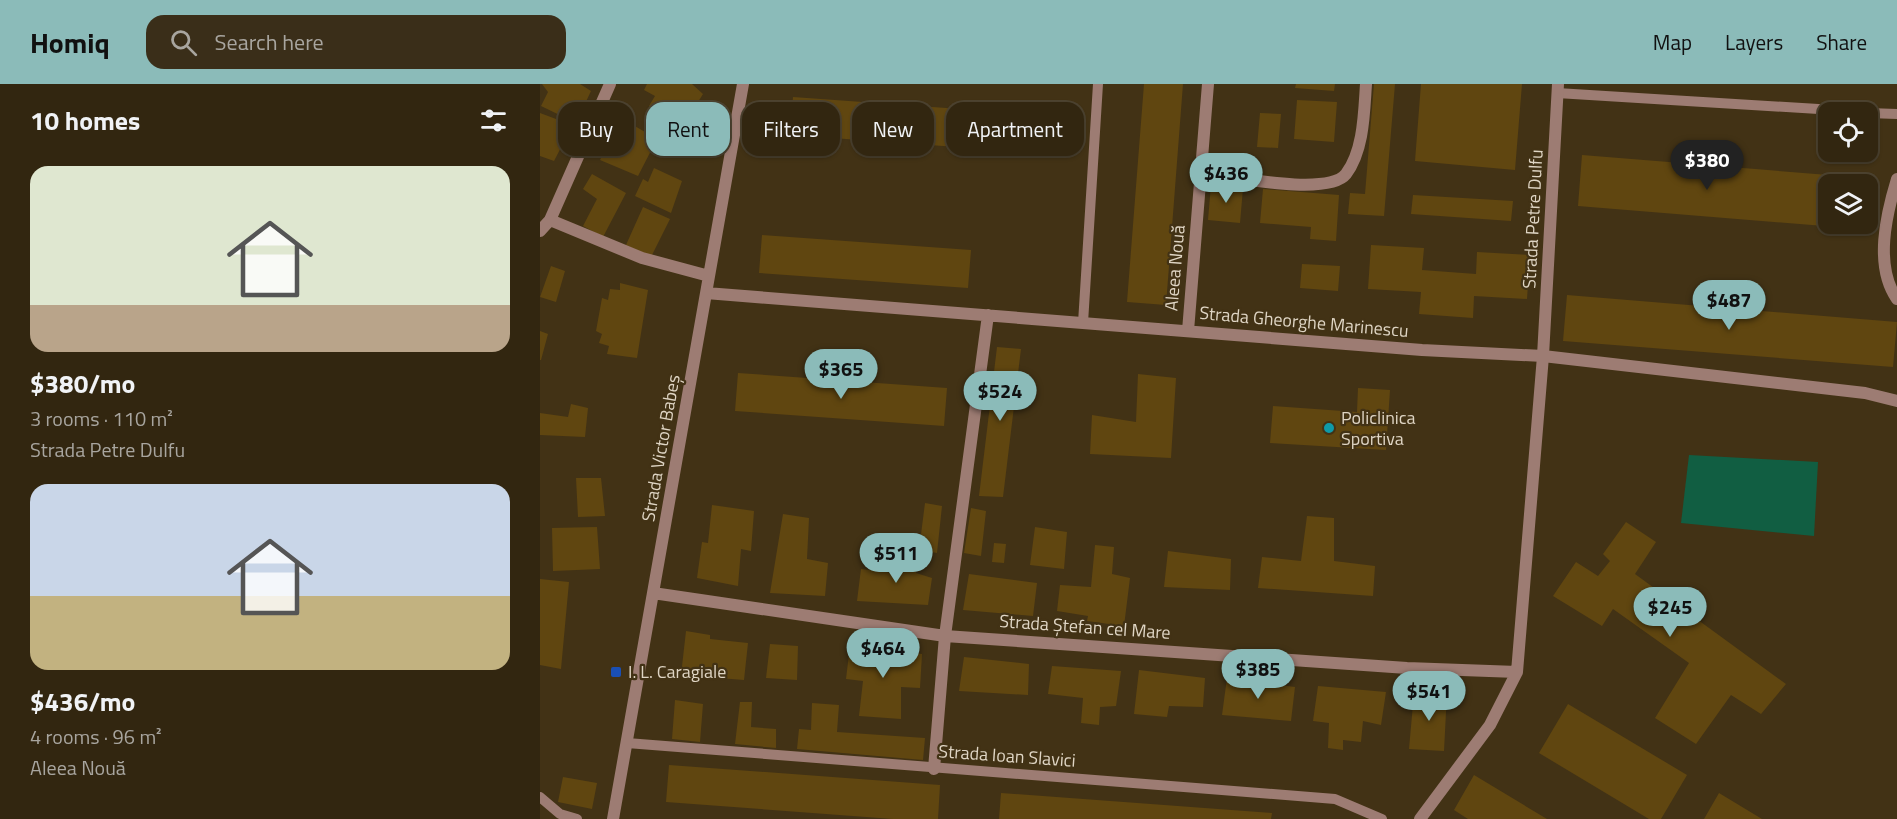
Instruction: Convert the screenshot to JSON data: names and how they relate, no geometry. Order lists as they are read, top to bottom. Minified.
{"streets":{"street":["Strada Petre Dulfu","Aleea Nouă","Strada Gheorghe Marinescu","Strada Victor Babeș","Strada Ștefan cel Mare"],"lane":["Strada Ioan Slavici"]},"crossings":[["Strada Petre Dulfu","Strada Gheorghe Marinescu"],["Strada Petre Dulfu","Strada Ștefan cel Mare"],["Aleea Nouă","Strada Gheorghe Marinescu"],["Strada Gheorghe Marinescu","Strada Victor Babeș"],["Strada Victor Babeș","Strada Ștefan cel Mare"],["Strada Victor Babeș","Strada Ioan Slavici"]],"places":{"other":["Policlinica Sportiva"],"transit":["I. L. Caragiale"]},"page":{"header":"Homiq","search":"Search here","nav":["Map","Layers","Share"],"heading":"10 homes","chip":["Buy","Rent","Filters","New","Apartment"],"price":["$380","$436","$487","$365","$524","$511","$245","$464","$385","$541"],"list":[{"name":"$380/mo","note":"3 rooms · 110 m² · Strada Petre Dulfu"},{"name":"$436/mo","note":"4 rooms · 96 m² · Aleea Nouă"}]}}
